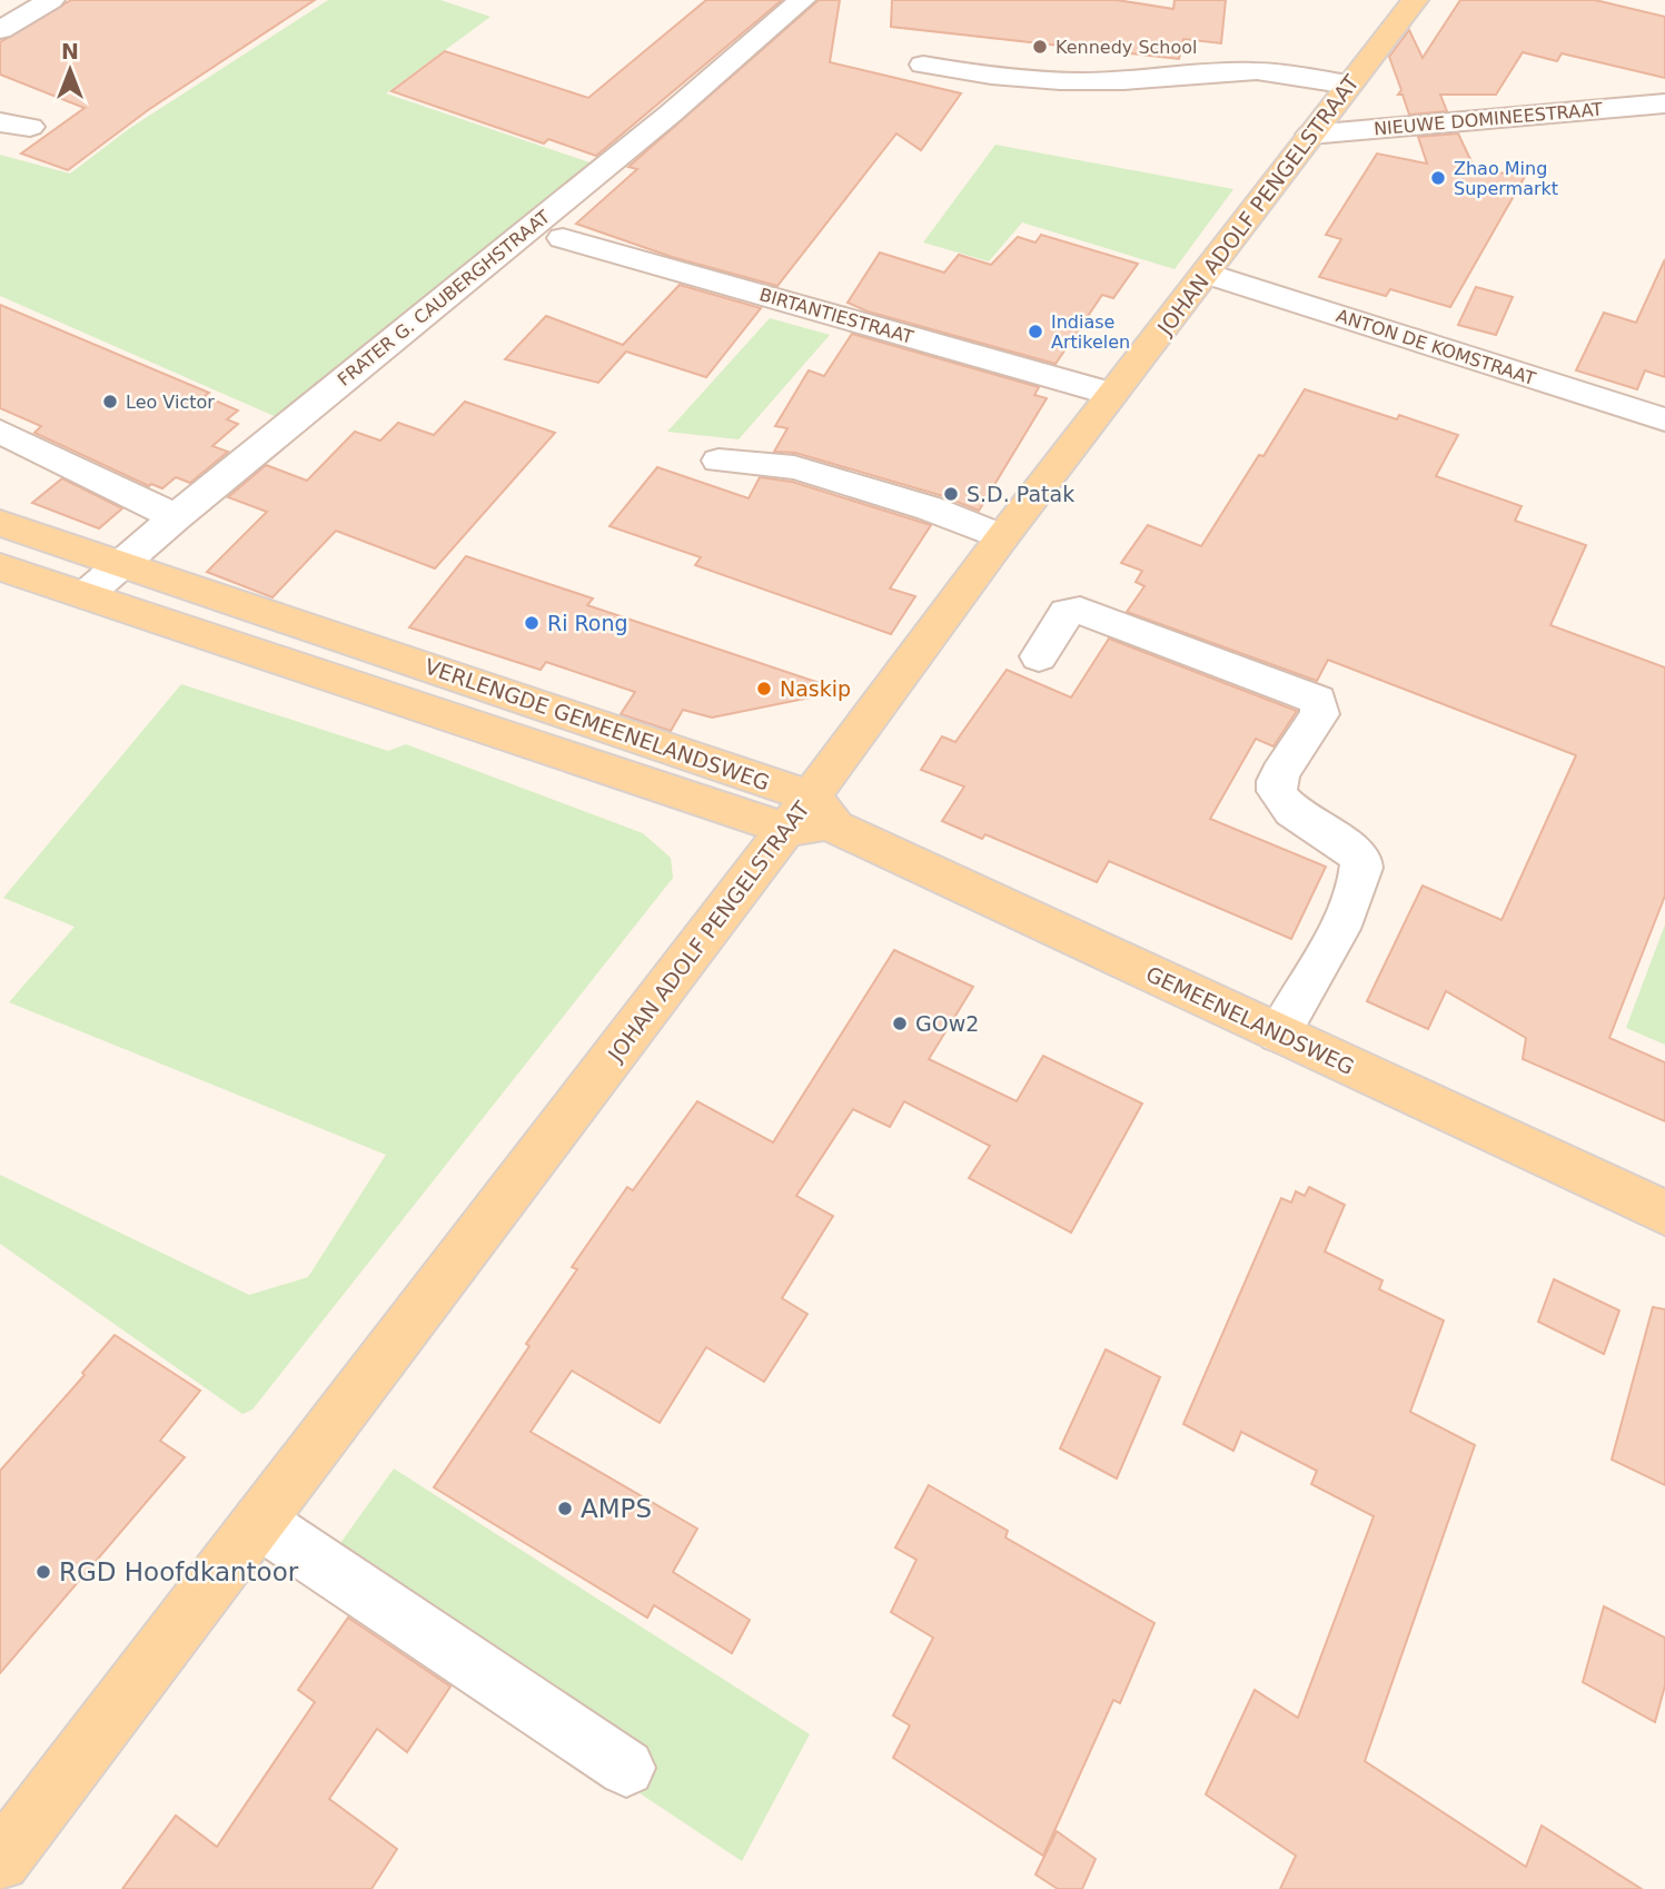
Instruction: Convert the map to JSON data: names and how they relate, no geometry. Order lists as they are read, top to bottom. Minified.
{"streets":{"main road":["JOHAN ADOLF PENGELSTRAAT","VERLENGDE GEMEENELANDSWEG","GEMEENELANDSWEG"],"street":["NIEUWE DOMINEESTRAAT","FRATER G. CAUBERGHSTRAAT","BIRTANTIESTRAAT","ANTON DE KOMSTRAAT"]},"crossings":[["NIEUWE DOMINEESTRAAT","JOHAN ADOLF PENGELSTRAAT"],["JOHAN ADOLF PENGELSTRAAT","BIRTANTIESTRAAT"],["JOHAN ADOLF PENGELSTRAAT","ANTON DE KOMSTRAAT"],["JOHAN ADOLF PENGELSTRAAT","VERLENGDE GEMEENELANDSWEG"],["JOHAN ADOLF PENGELSTRAAT","GEMEENELANDSWEG"],["FRATER G. CAUBERGHSTRAAT","VERLENGDE GEMEENELANDSWEG"],["VERLENGDE GEMEENELANDSWEG","GEMEENELANDSWEG"]],"places":["Kennedy School","Zhao Ming Supermarkt","Indiase Artikelen","Leo Victor","S.D. Patak","Ri Rong","Naskip","GOw2","AMPS","RGD Hoofdkantoor"],"north":"top"}
